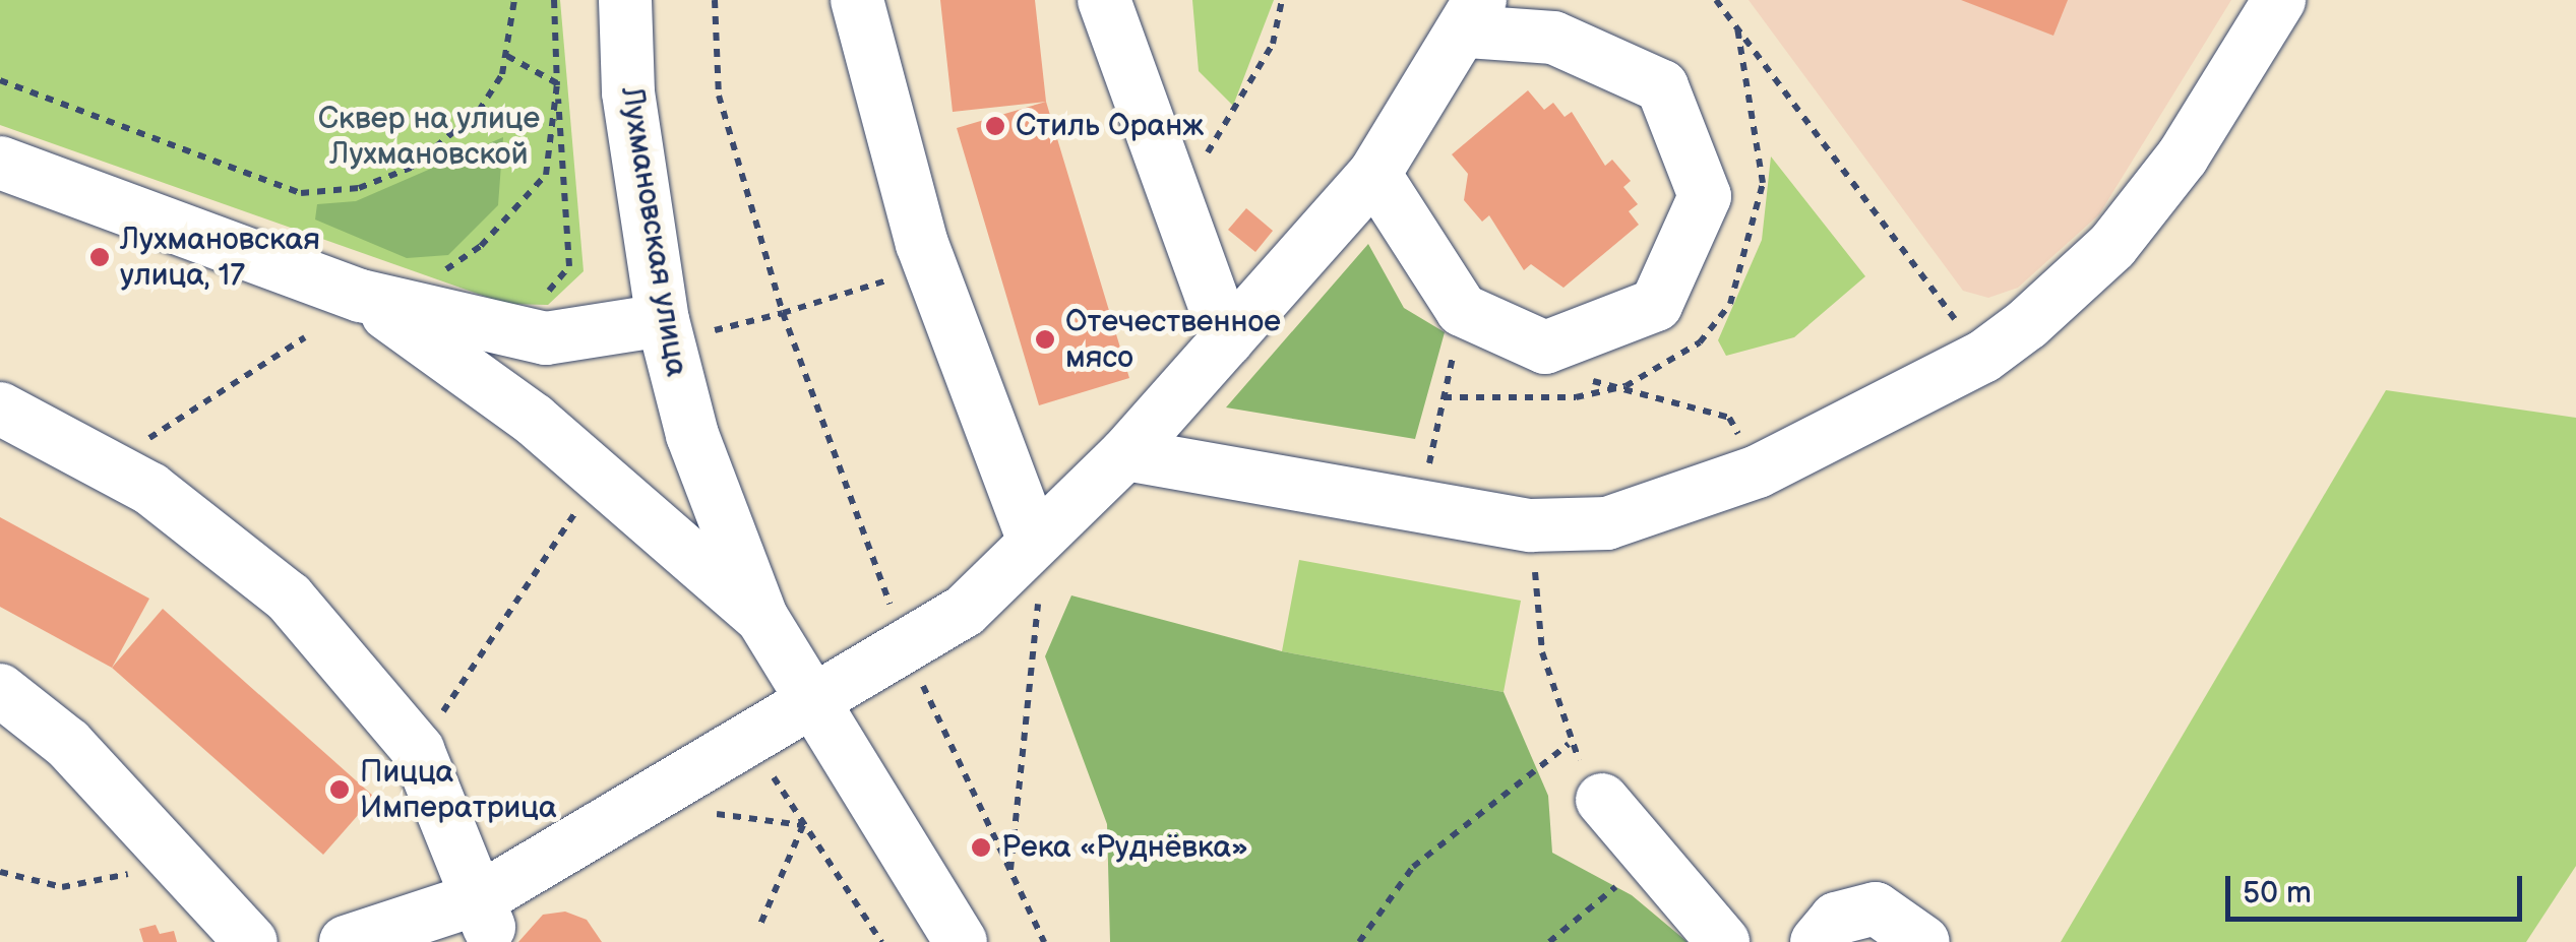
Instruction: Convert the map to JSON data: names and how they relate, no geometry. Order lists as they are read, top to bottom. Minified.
{"streets":{"street":["Лухмановская улица"]},"parks":["Сквер на улице Лухмановской"],"places":["Стиль Оранж","Лухмановская улица, 17","Отечественное мясо","Пицца Императрица","Река «Руднёвка»"],"scale_bar":"50 m"}
